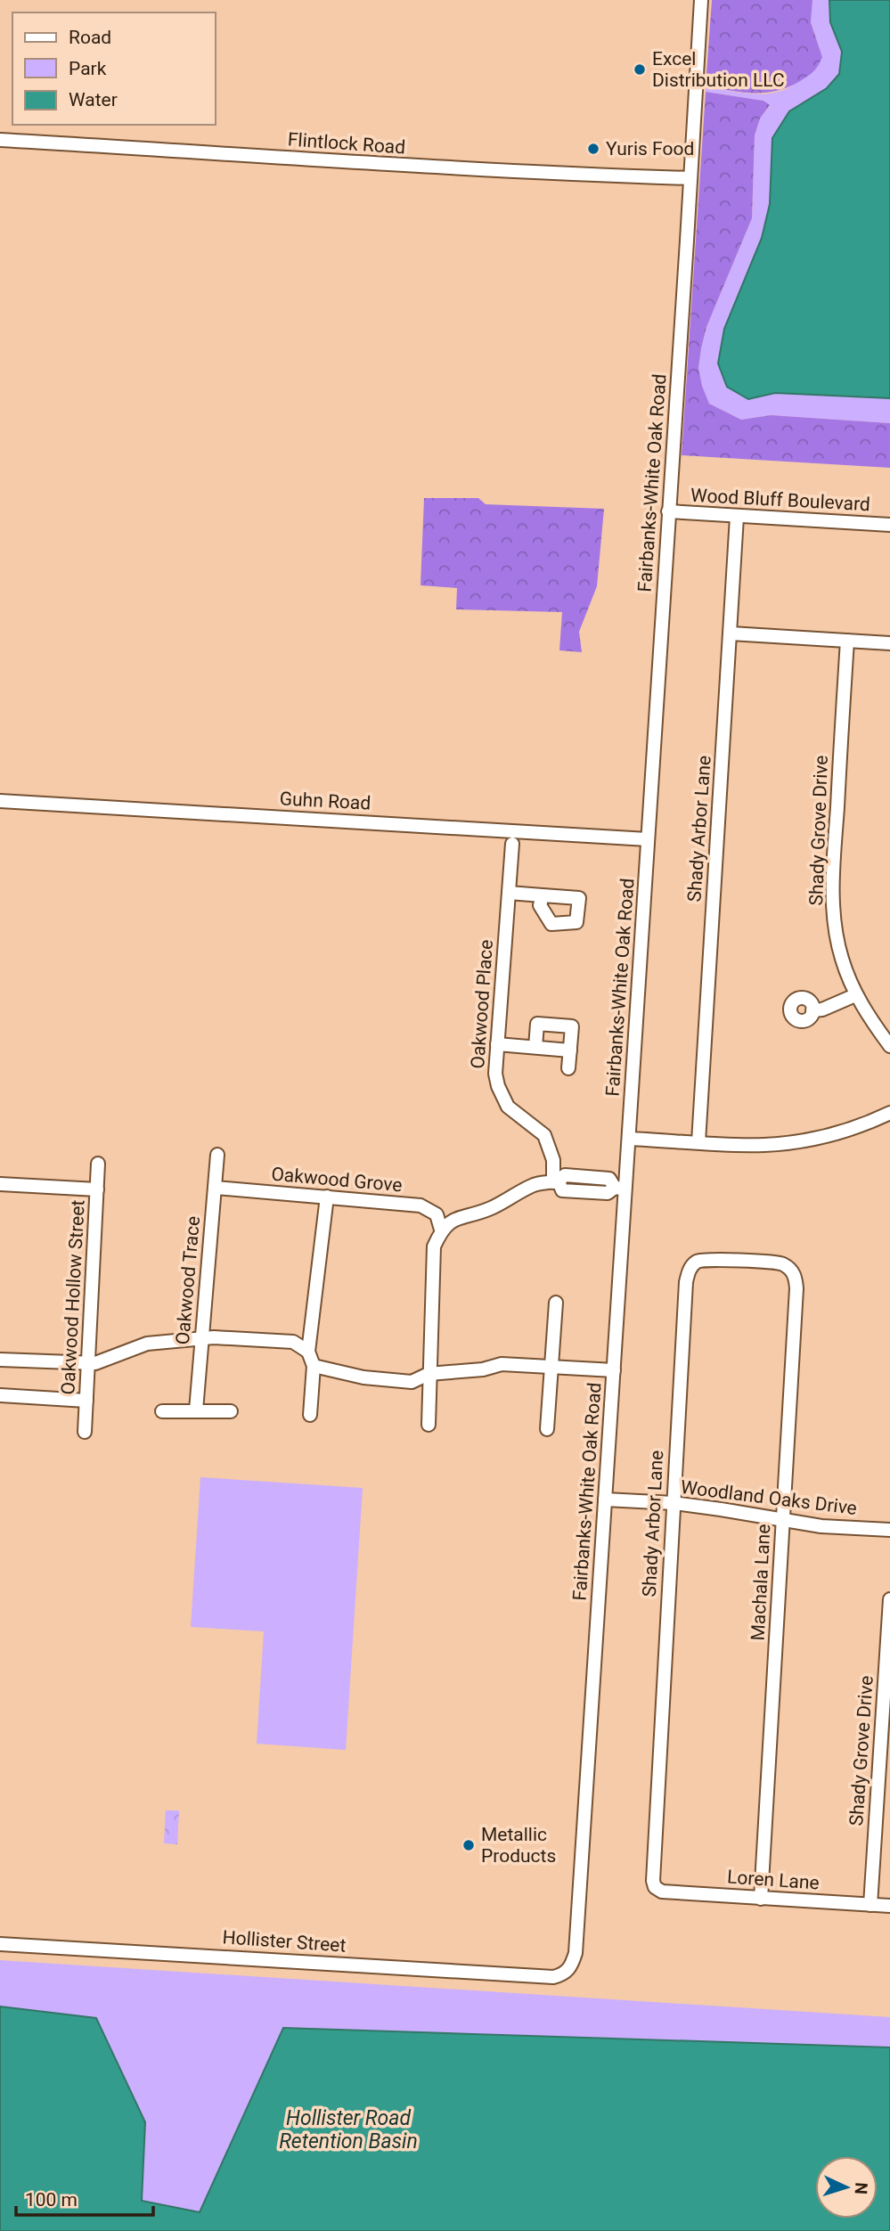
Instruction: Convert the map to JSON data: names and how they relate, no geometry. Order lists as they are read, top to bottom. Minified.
{"streets":{"street":["Flintlock Road","Fairbanks-White Oak Road","Wood Bluff Boulevard","Guhn Road","Shady Arbor Lane","Shady Grove Drive","Oakwood Place","Oakwood Grove","Oakwood Trace","Oakwood Hollow Street","Woodland Oaks Drive","Machala Lane","Loren Lane","Hollister Street"]},"crossings":[["Flintlock Road","Fairbanks-White Oak Road"],["Fairbanks-White Oak Road","Wood Bluff Boulevard"],["Fairbanks-White Oak Road","Guhn Road"],["Fairbanks-White Oak Road","Woodland Oaks Drive"],["Fairbanks-White Oak Road","Hollister Street"],["Wood Bluff Boulevard","Shady Arbor Lane"],["Shady Arbor Lane","Woodland Oaks Drive"],["Shady Arbor Lane","Machala Lane"],["Shady Arbor Lane","Loren Lane"],["Shady Grove Drive","Loren Lane"],["Oakwood Grove","Oakwood Trace"],["Woodland Oaks Drive","Machala Lane"],["Machala Lane","Loren Lane"]],"water":["Hollister Road Retention Basin"],"places":["Excel Distribution LLC","Yuris Food","Metallic Products"],"legend":["Road","Park","Water"],"scale_bar":"100 m","north":"right"}
